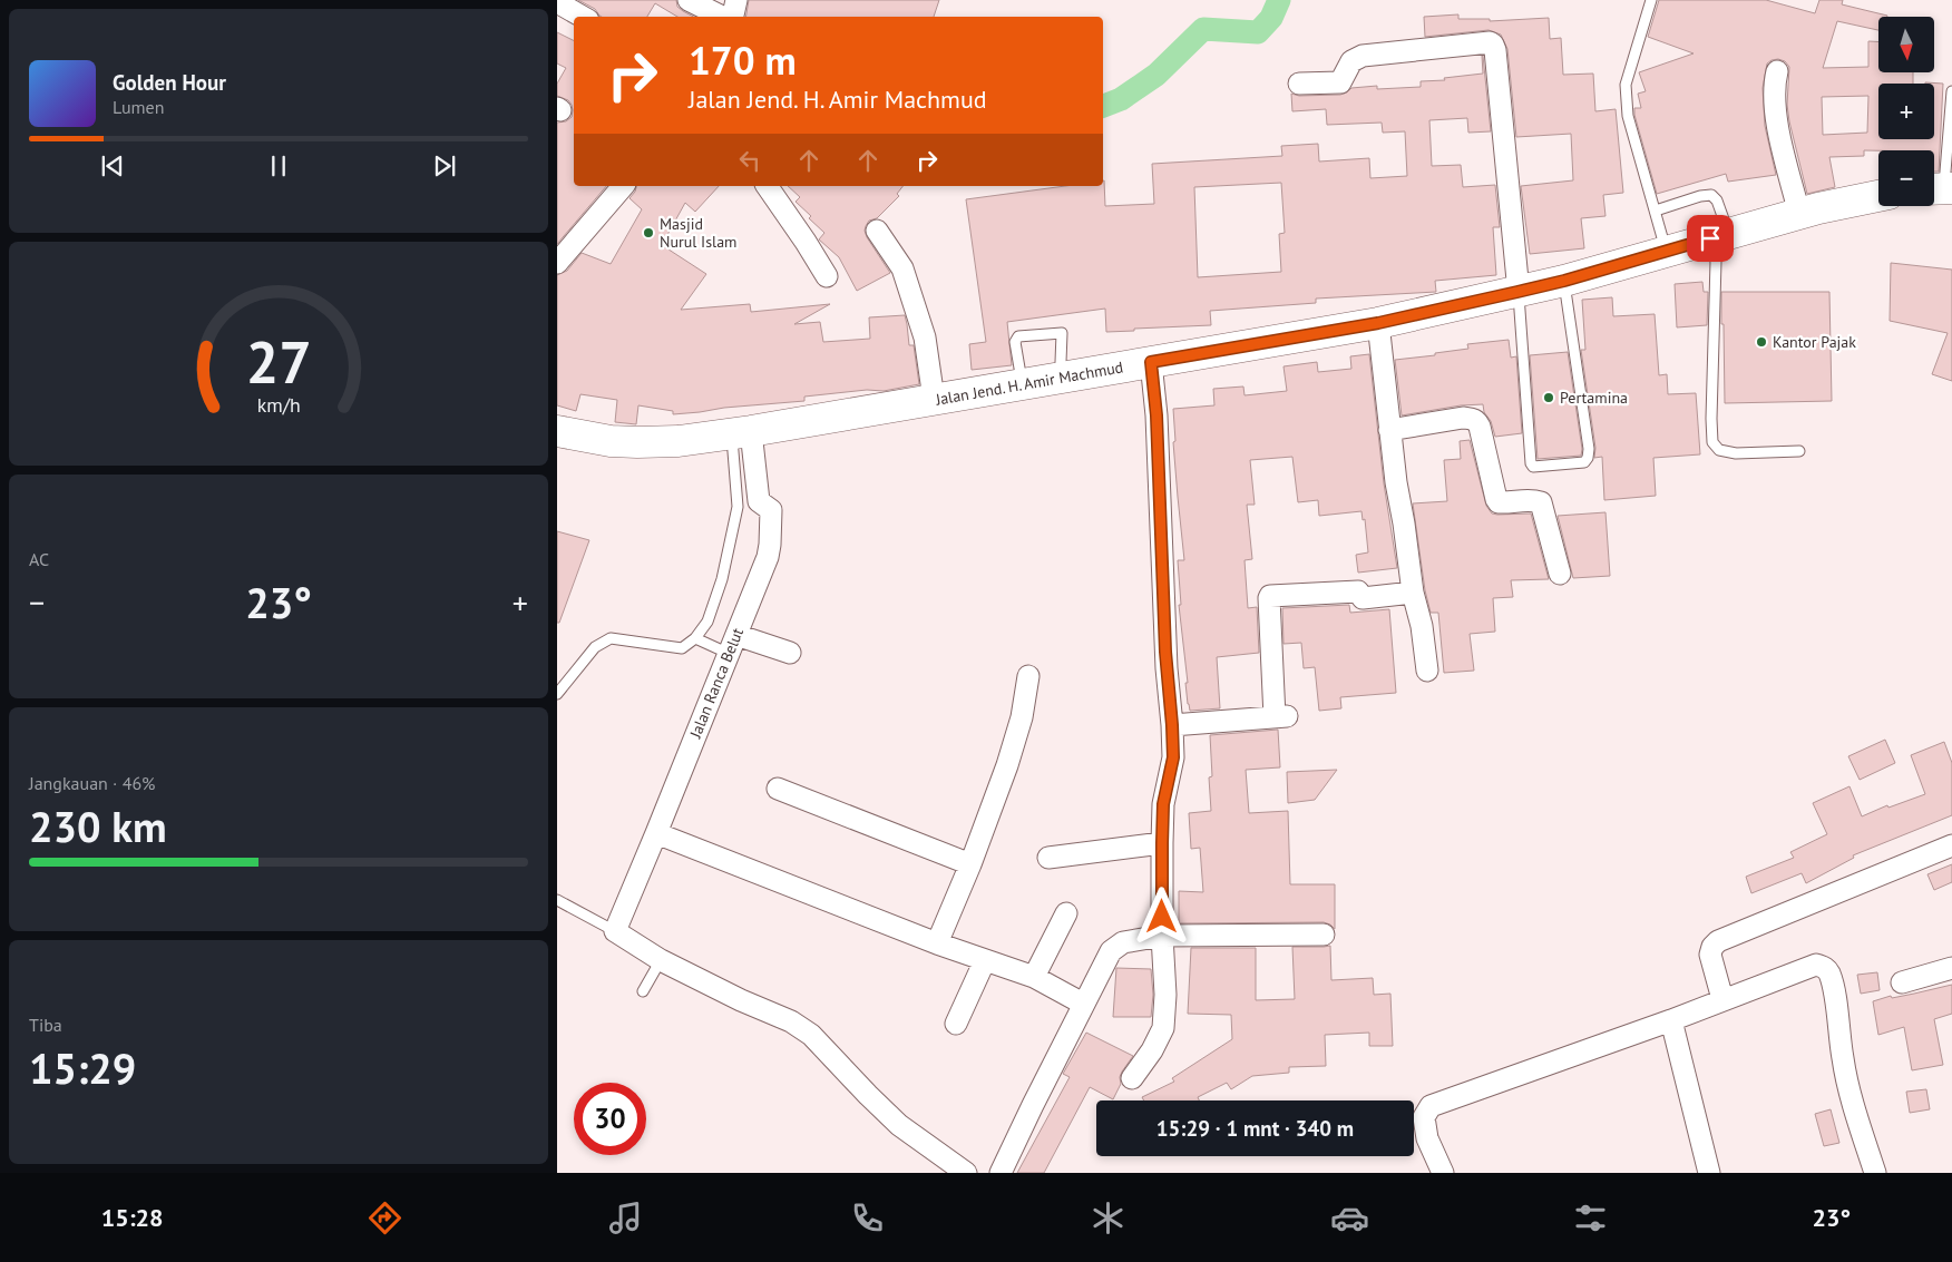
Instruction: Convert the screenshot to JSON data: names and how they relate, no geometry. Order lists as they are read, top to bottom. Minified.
{"streets":{"highway":["Jalan Jend. H. Amir Machmud"],"street":["Jalan Ranca Belut"]},"crossings":[["Jalan Jend. H. Amir Machmud","Jalan Ranca Belut"]],"places":["Masjid Nurul Islam","Kantor Pajak","Pertamina"],"north":"bottom","page":{"map_buttons":["+","−"],"turn":["170 m","Jalan Jend. H. Amir Machmud"],"song":["Golden Hour","Lumen"],"tile":["AC",["Jangkauan · 46%","230 km"],["Tiba","15:29"]],"heat":["−","23°","+"],"limit":"30","trip":"15:29 · 1 mnt · 340 m","tabs":["15:28","23°"],"gauge":["27","km/h"]}}
